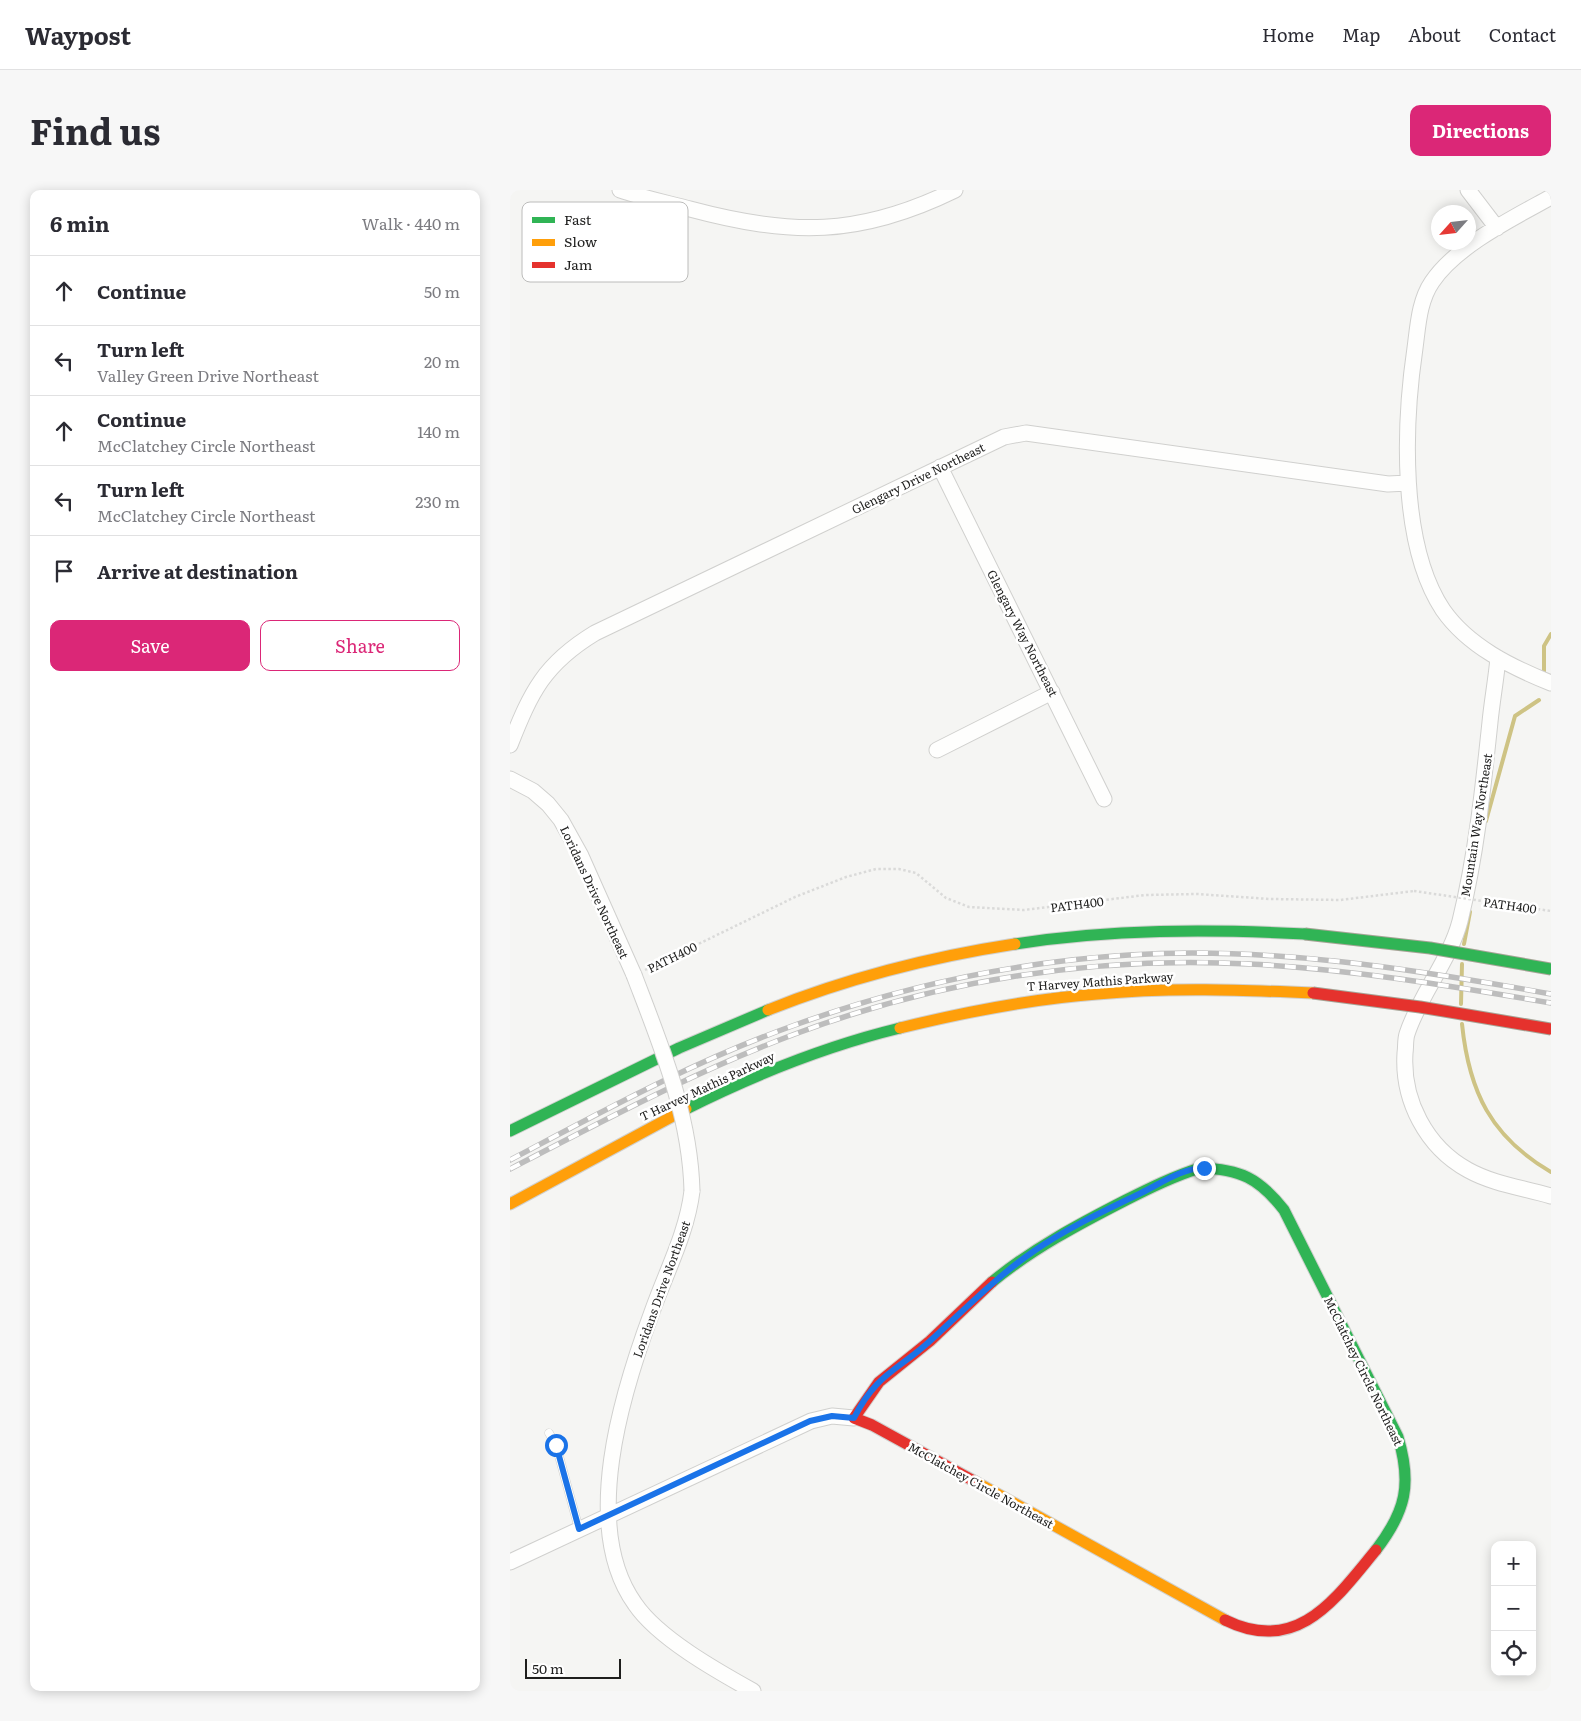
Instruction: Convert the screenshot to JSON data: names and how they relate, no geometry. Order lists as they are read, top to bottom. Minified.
{"streets":{"main road":["T Harvey Mathis Parkway","McClatchey Circle Northeast"],"street":["Glengary Drive Northeast","Glengary Way Northeast","Mountain Way Northeast","Loridans Drive Northeast"],"path":["PATH400"]},"crossings":[["Glengary Drive Northeast","Glengary Way Northeast"],["Loridans Drive Northeast","PATH400"],["Loridans Drive Northeast","McClatchey Circle Northeast"]],"legend":["Fast","Slow","Jam"],"scale_bar":"50 m","north":"bottom left","page":{"header":"Waypost","nav":["Home","Map","About","Contact"],"title":"Find us","buttons":["Directions",["Save","Share"]],"heading":["6 min","Walk · 440 m"],"list":[["Continue","50 m"],["Turn left","Valley Green Drive Northeast","20 m"],["Continue","McClatchey Circle Northeast","140 m"],["Turn left","McClatchey Circle Northeast","230 m"],"Arrive at destination"],"map_buttons":["+","−"],"scale":"50 m"}}
